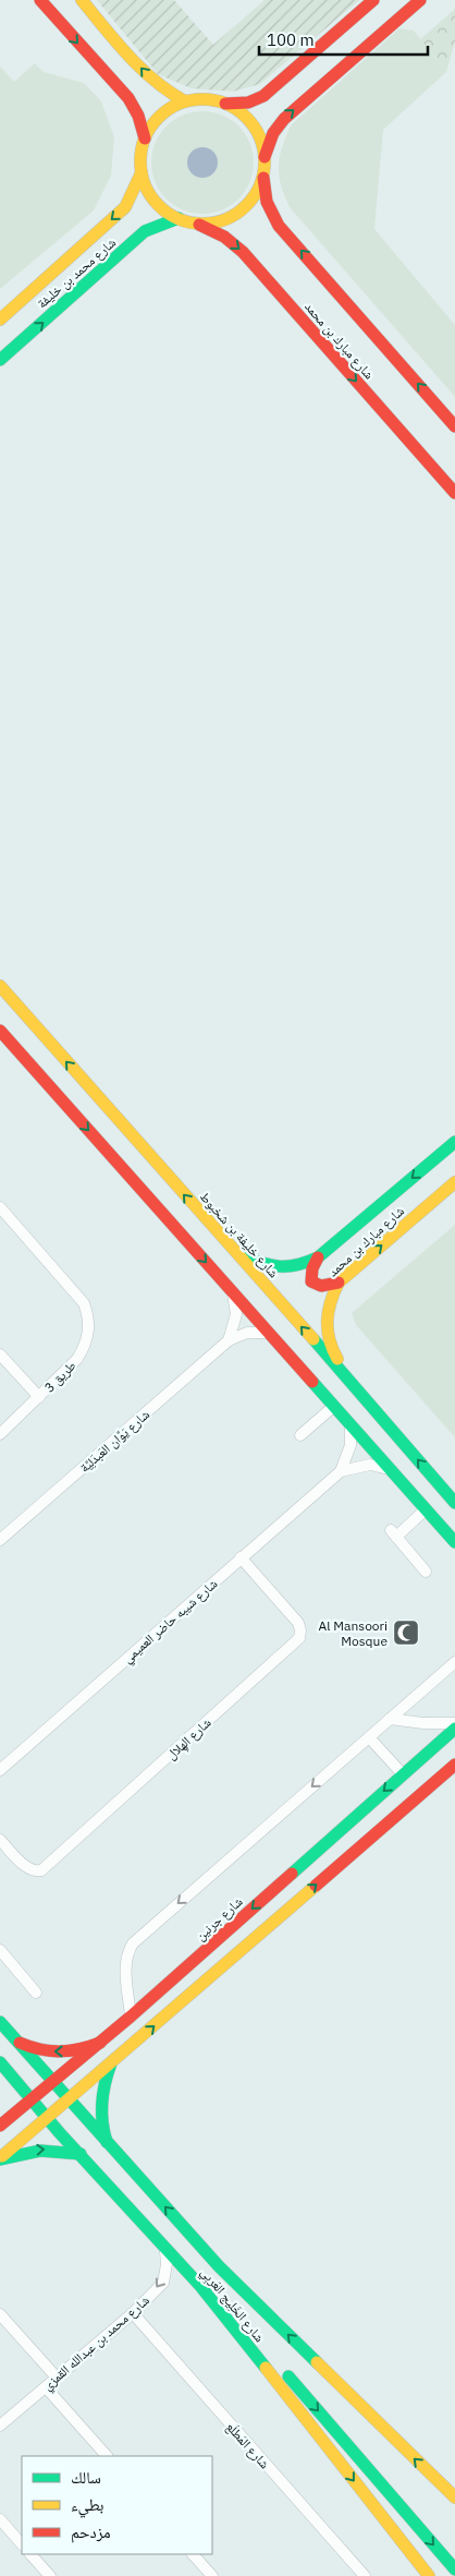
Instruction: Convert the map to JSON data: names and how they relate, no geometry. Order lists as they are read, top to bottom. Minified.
{"streets":{"main road":["شارع محمد بن خليفة","شارع مبارك بن محمد","شارع خليفة بن شخبوط","شارع جرنين","شارع الخَلِيج العَربِي"],"street":["طريق 3","شارع يَوَّان العَبدَلِيَّة","شارع شيبه حاضر العميمي","شارع الهِلال","شارع محمد بن عبدالله القمزي","شارع المَطلَع"]},"crossings":[["شارع محمد بن خليفة","شارع مبارك بن محمد"],["شارع مبارك بن محمد","شارع خليفة بن شخبوط"],["شارع شيبه حاضر العميمي","شارع الهِلال"],["شارع جرنين","شارع الخَلِيج العَربِي"],["شارع الخَلِيج العَربِي","شارع محمد بن عبدالله القمزي"],["شارع محمد بن عبدالله القمزي","شارع المَطلَع"]],"places":{"mosque":["Al Mansoori Mosque"]},"legend":["سالك","بطيء","مزدحم"],"scale_bar":"100 m"}
